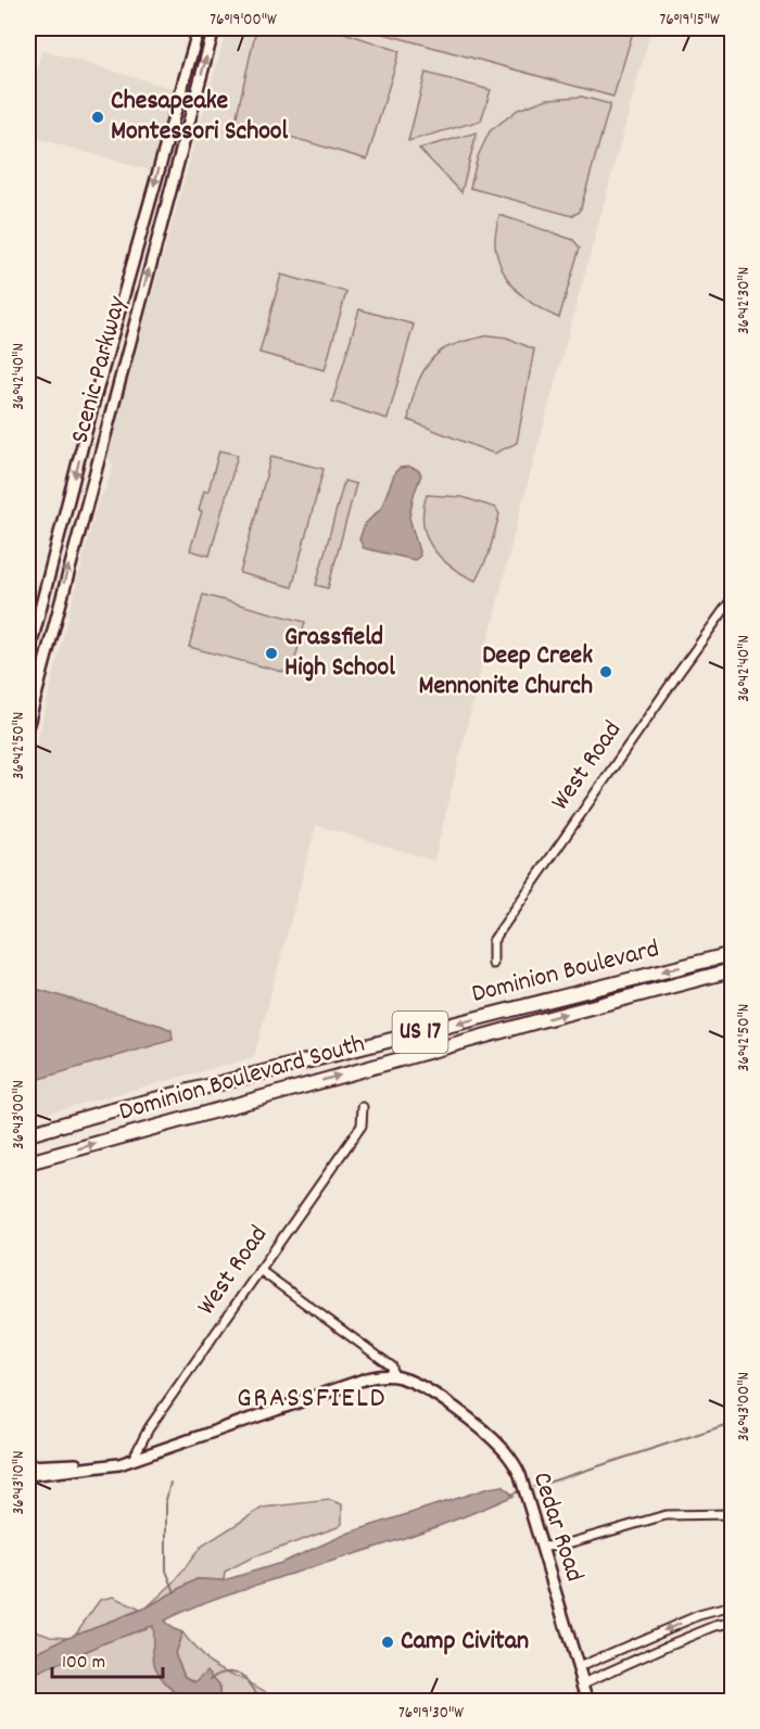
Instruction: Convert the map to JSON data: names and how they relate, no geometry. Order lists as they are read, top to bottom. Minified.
{"streets":{"highway":["Dominion Boulevard","US 17","Dominion Boulevard South"],"street":["Scenic Parkway","West Road","Cedar Road"]},"crossings":[["Dominion Boulevard","Dominion Boulevard South"]],"one_way":["Dominion Boulevard","Dominion Boulevard South"],"districts":["GRASSFIELD"],"places":["Chesapeake Montessori School","Grassfield High School","Deep Creek Mennonite Church","Camp Civitan"],"scale_bar":"100 m","coordinates":["76°19'00\"W","76°19'15\"W","36°42'30\"N","36°42'40\"N","36°42'50\"N","36°43'00\"N","36°43'10\"N","76°19'30\"W"]}
